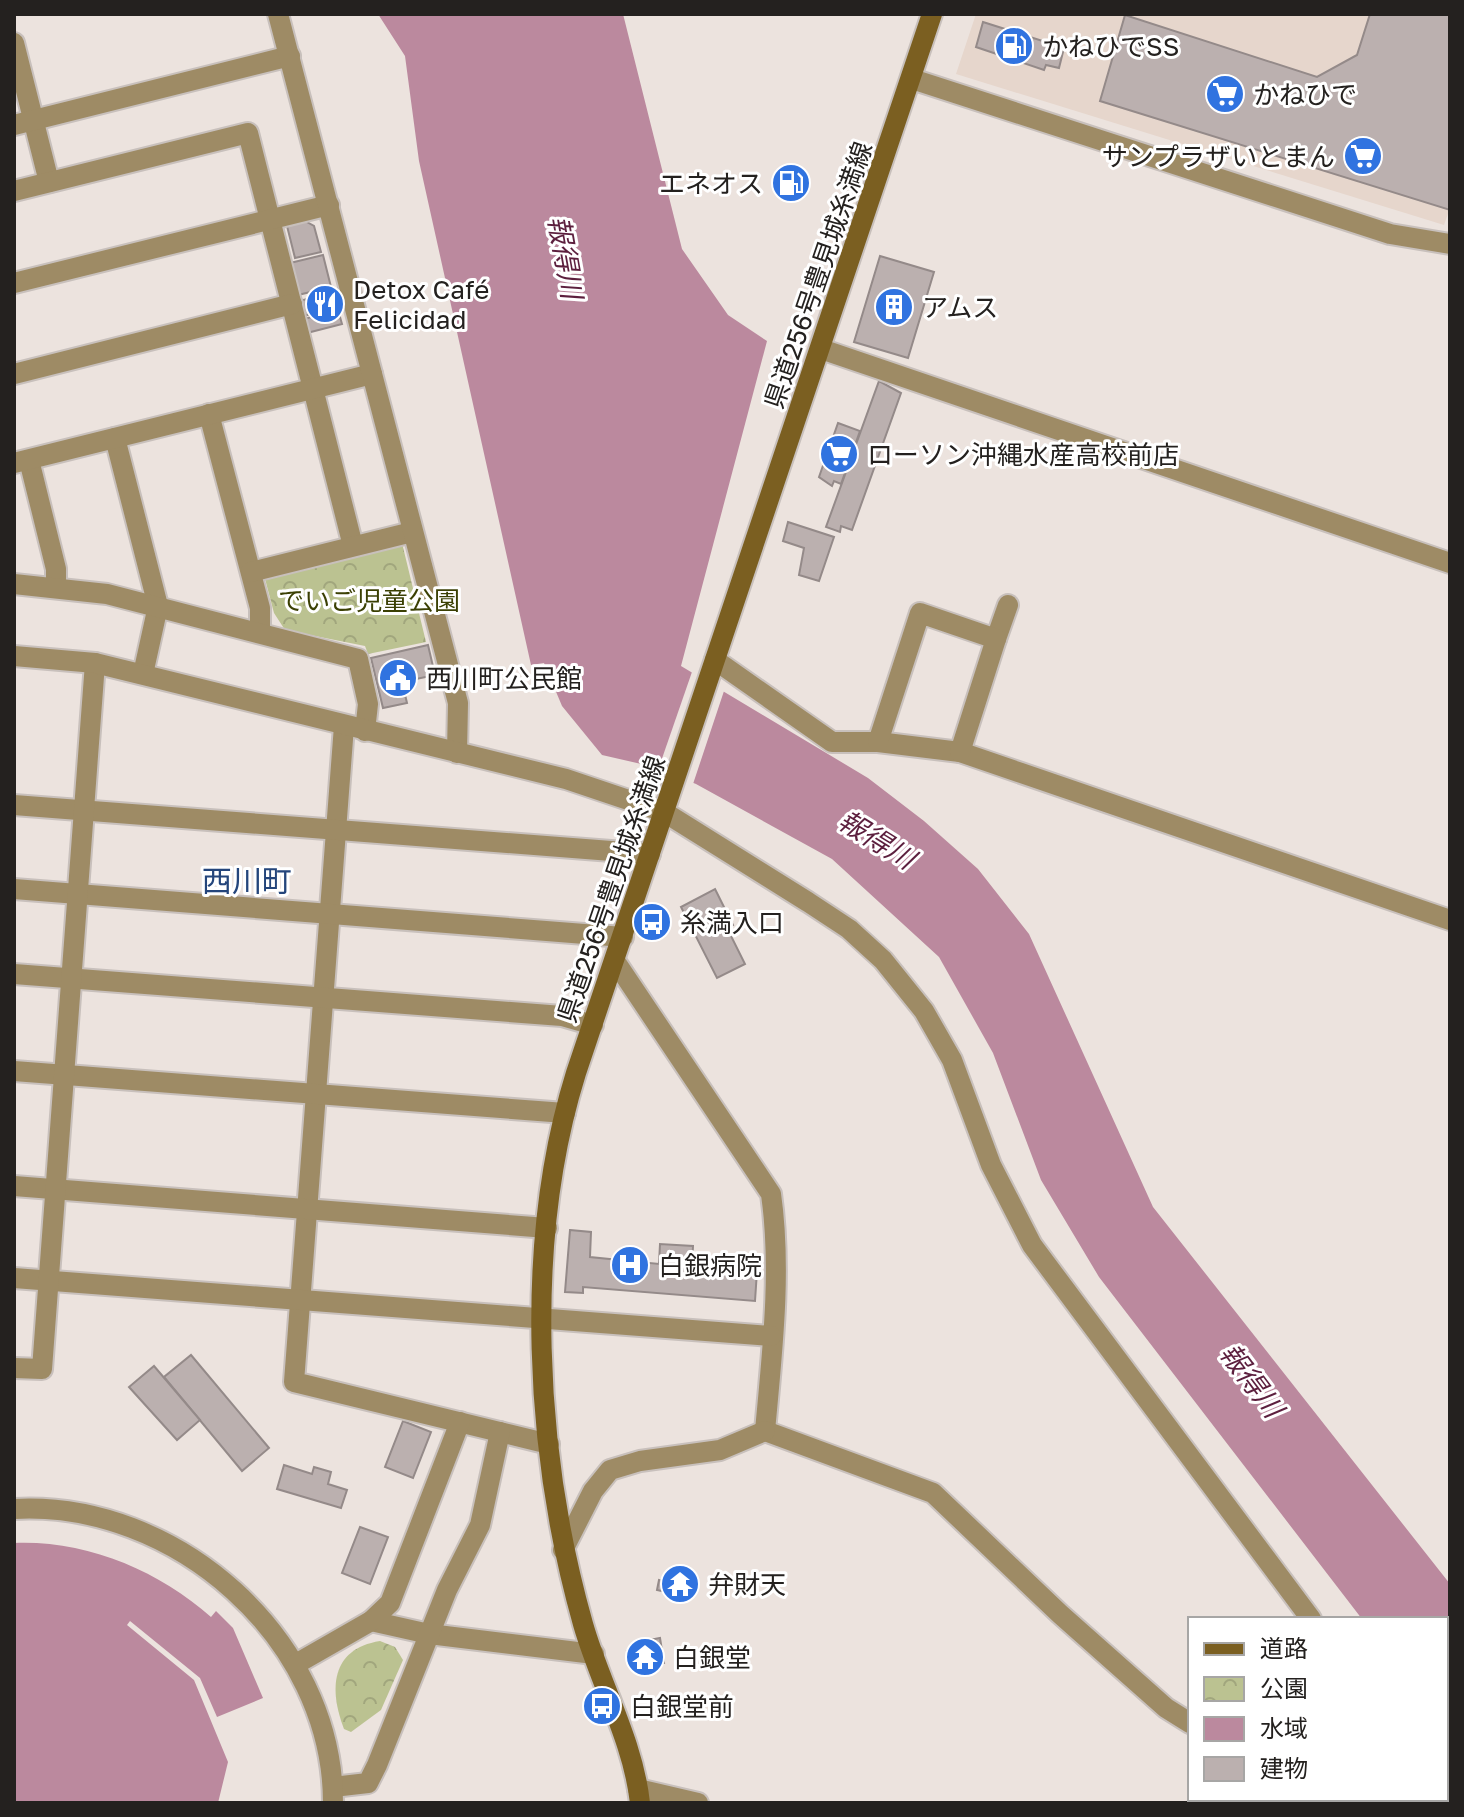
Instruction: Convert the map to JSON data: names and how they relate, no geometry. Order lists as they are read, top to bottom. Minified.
{"streets":{"main road":["県道256号豊見城糸満線"]},"districts":["西川町"],"water":["報得川"],"parks":["でいご児童公園"],"places":{"fuel station":["かねひでSS","エネオス"],"supermarket":["かねひで","サンプラザいとまん","ローソン沖縄水産高校前店"],"restaurant":["Detox Café Felicidad"],"building":["アムス"],"public building":["西川町公民館"],"bus stop":["糸満入口","白銀堂前"],"hospital":["白銀病院"],"temple":["弁財天","白銀堂"]},"legend":["道路","公園","水域","建物"]}
